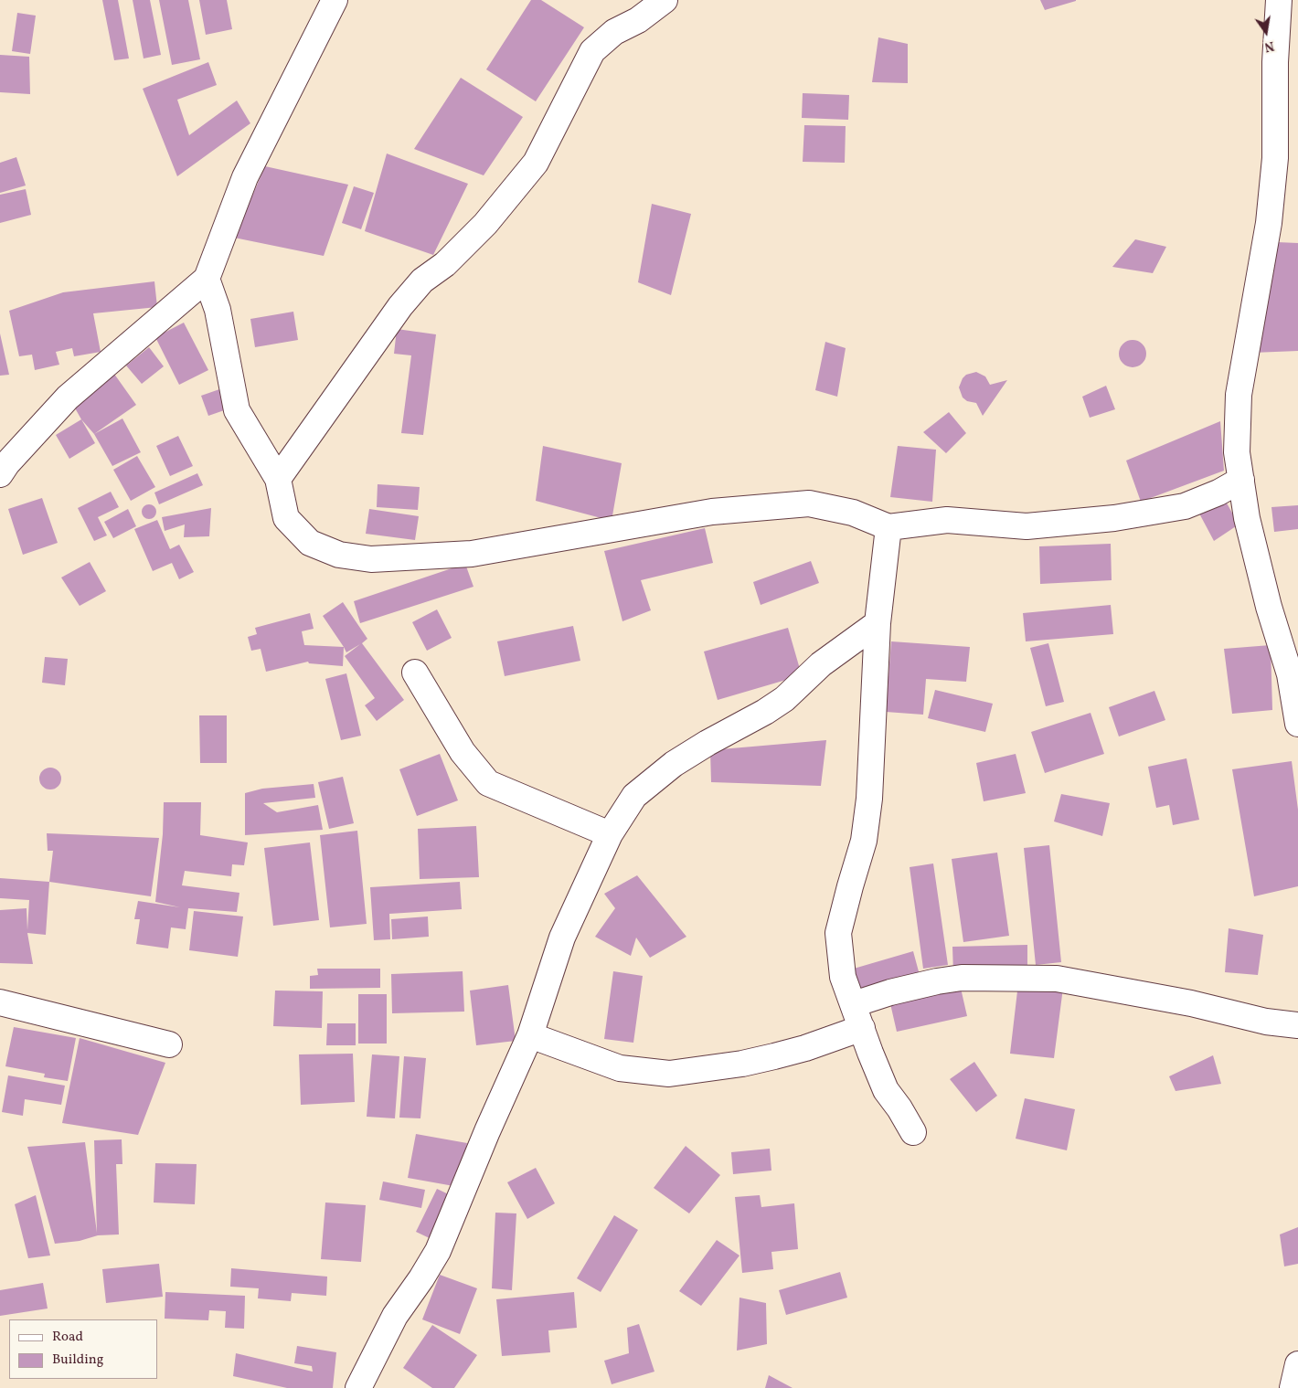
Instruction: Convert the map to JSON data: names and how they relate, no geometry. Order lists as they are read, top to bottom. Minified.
{"legend":["Road","Building"],"north":"bottom"}
